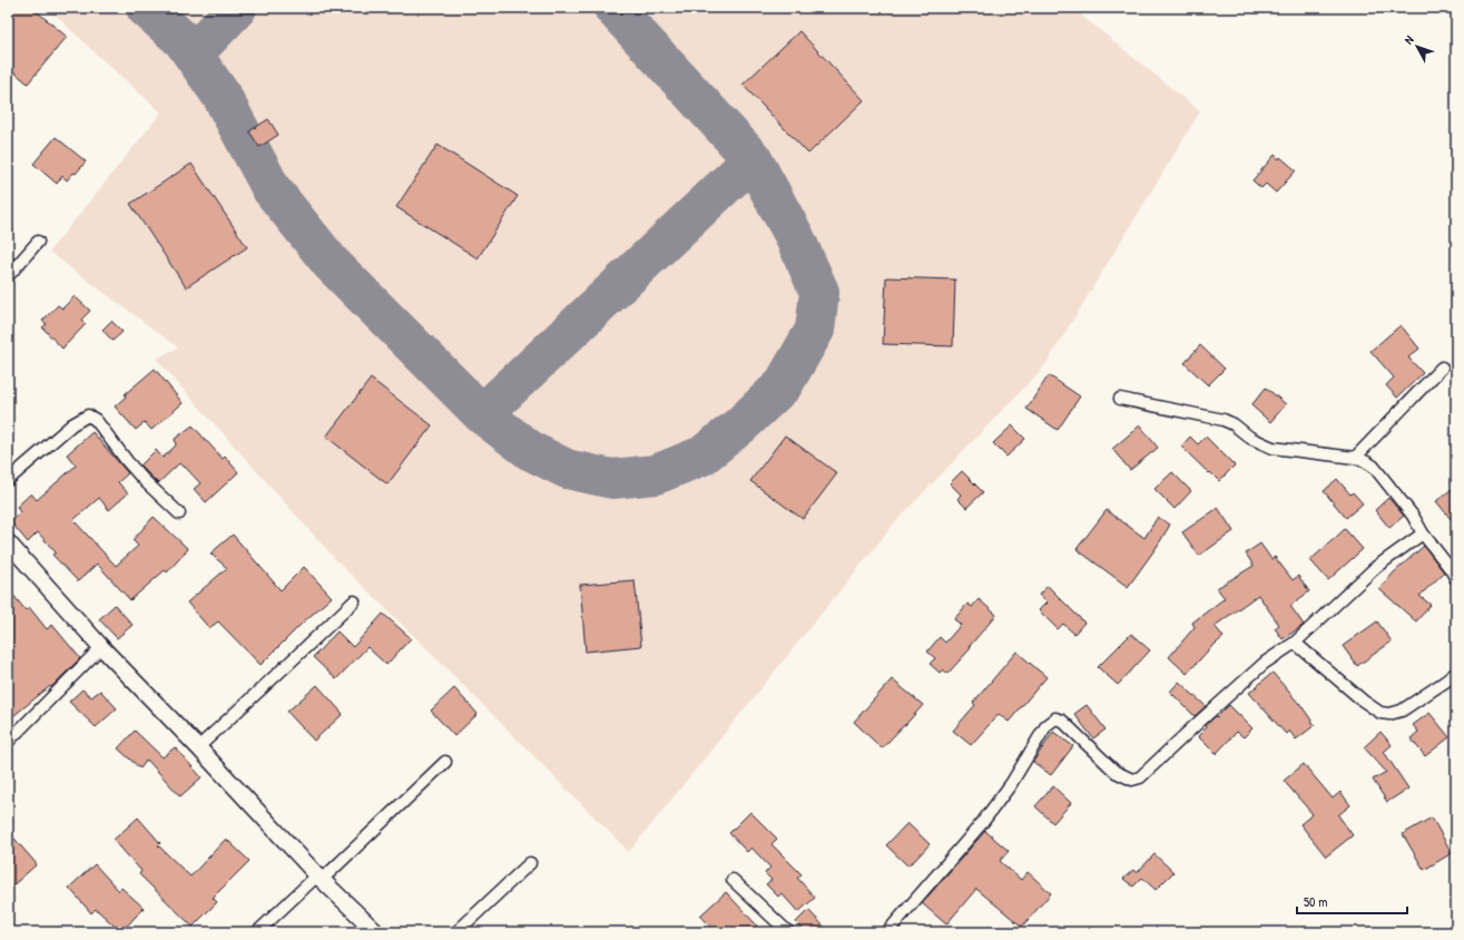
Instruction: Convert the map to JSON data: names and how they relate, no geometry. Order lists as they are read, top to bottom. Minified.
{"scale_bar":"50 m","north":"top left"}
